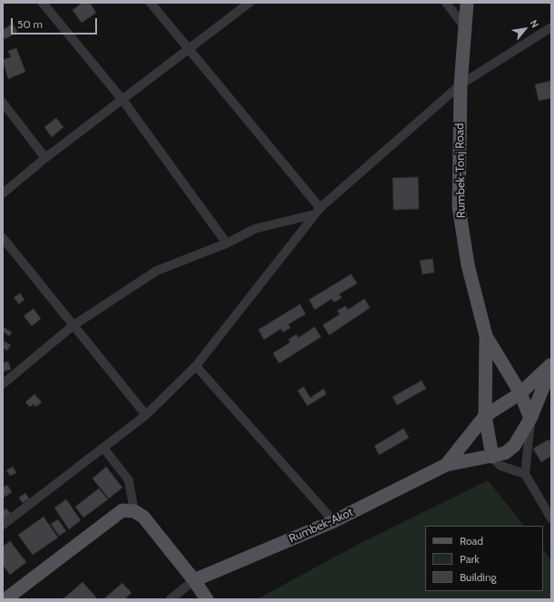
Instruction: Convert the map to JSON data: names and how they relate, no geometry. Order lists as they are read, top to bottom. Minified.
{"streets":{"main road":["Rumbek-Tonj Road","Rumbek-Akot"]},"crossings":[["Rumbek-Tonj Road","Rumbek-Akot"]],"legend":["Road","Park","Building"],"scale_bar":"50 m","north":"top right"}
